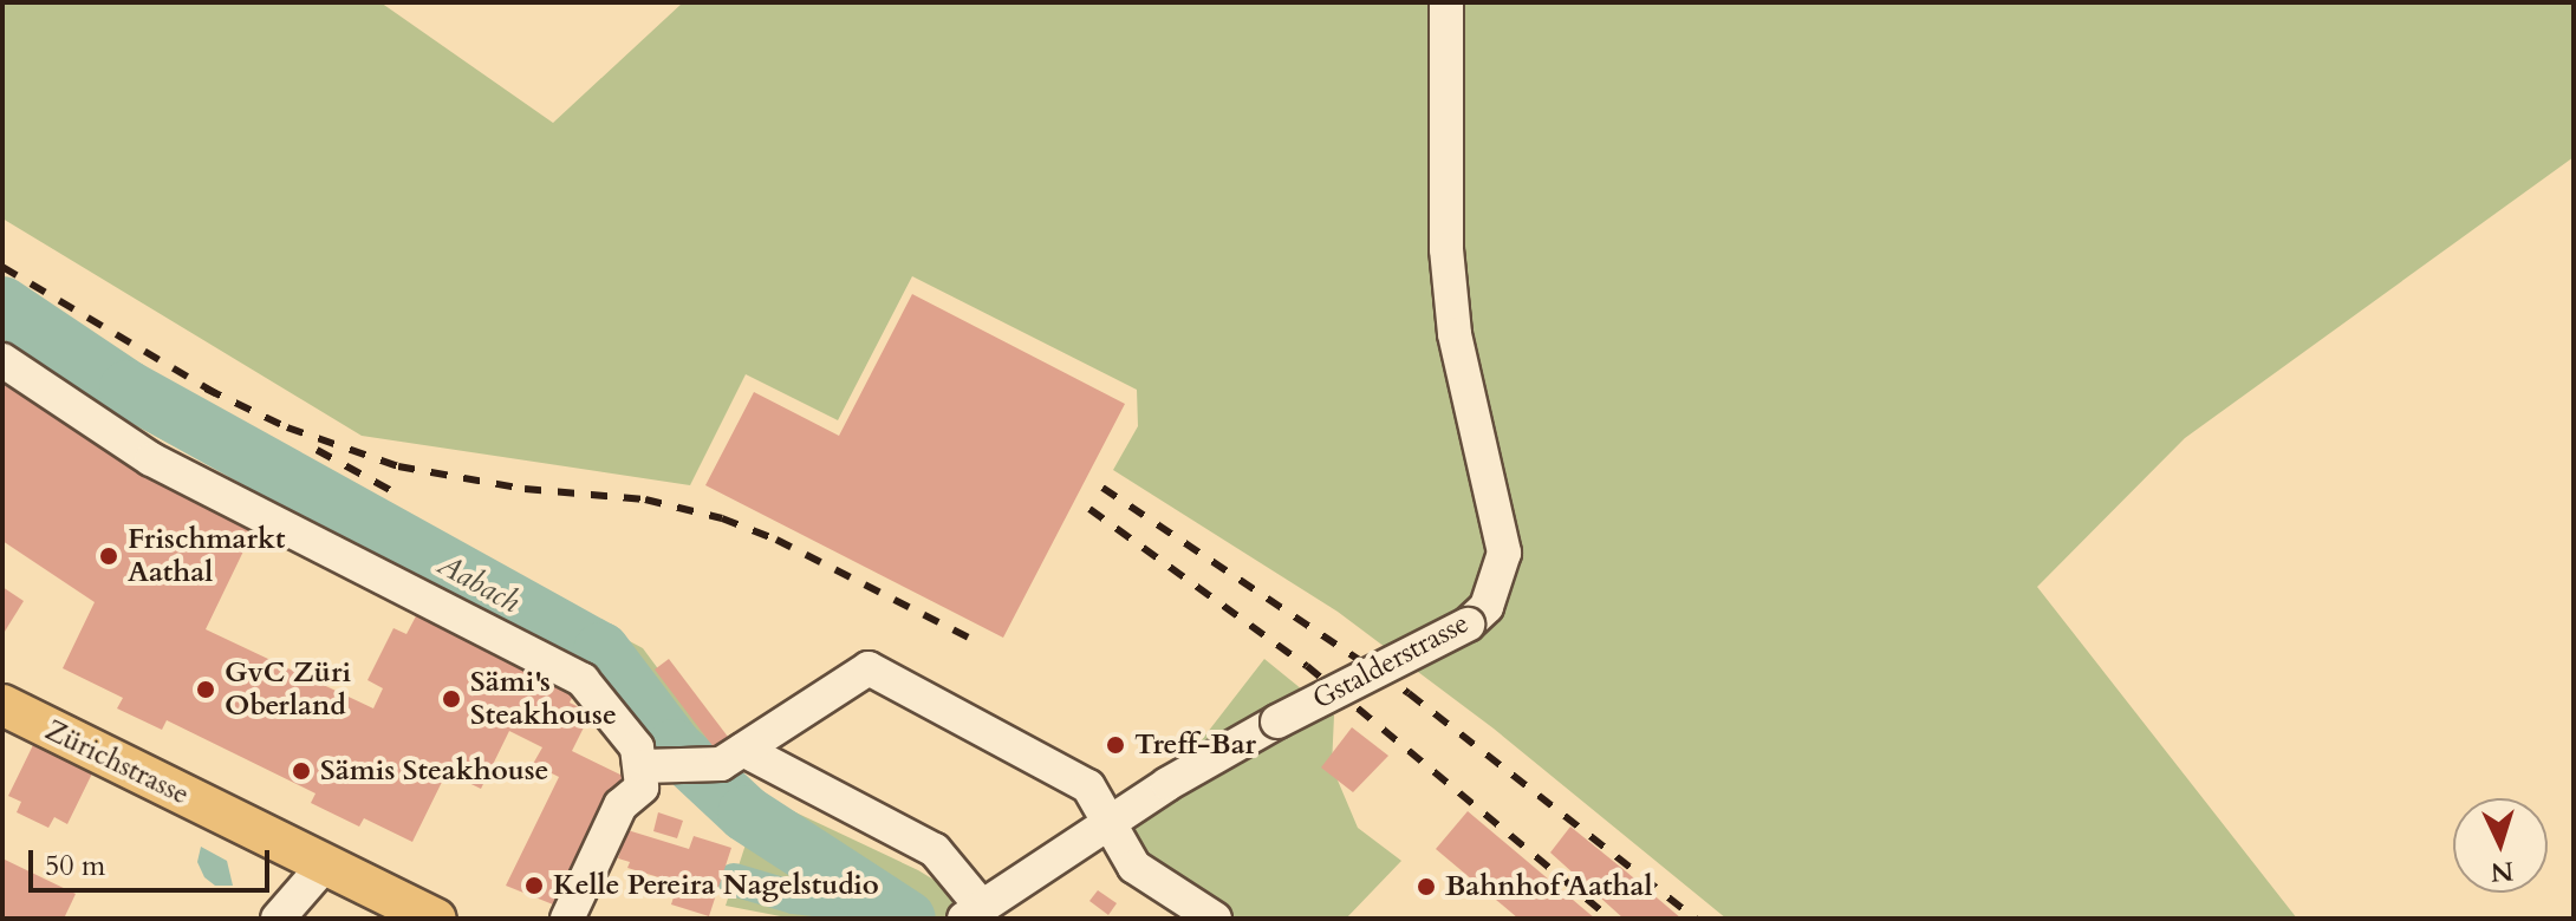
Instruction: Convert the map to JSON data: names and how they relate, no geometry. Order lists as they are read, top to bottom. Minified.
{"streets":{"main road":["Zürichstrasse"],"street":["Gstalderstrasse"]},"water":["Aabach"],"places":["Frischmarkt Aathal","GvC Züri Oberland","Sämi's Steakhouse","Treff-Bar","Sämis Steakhouse","Kelle Pereira Nagelstudio","Bahnhof Aathal"],"scale_bar":"50 m","north":"bottom"}
